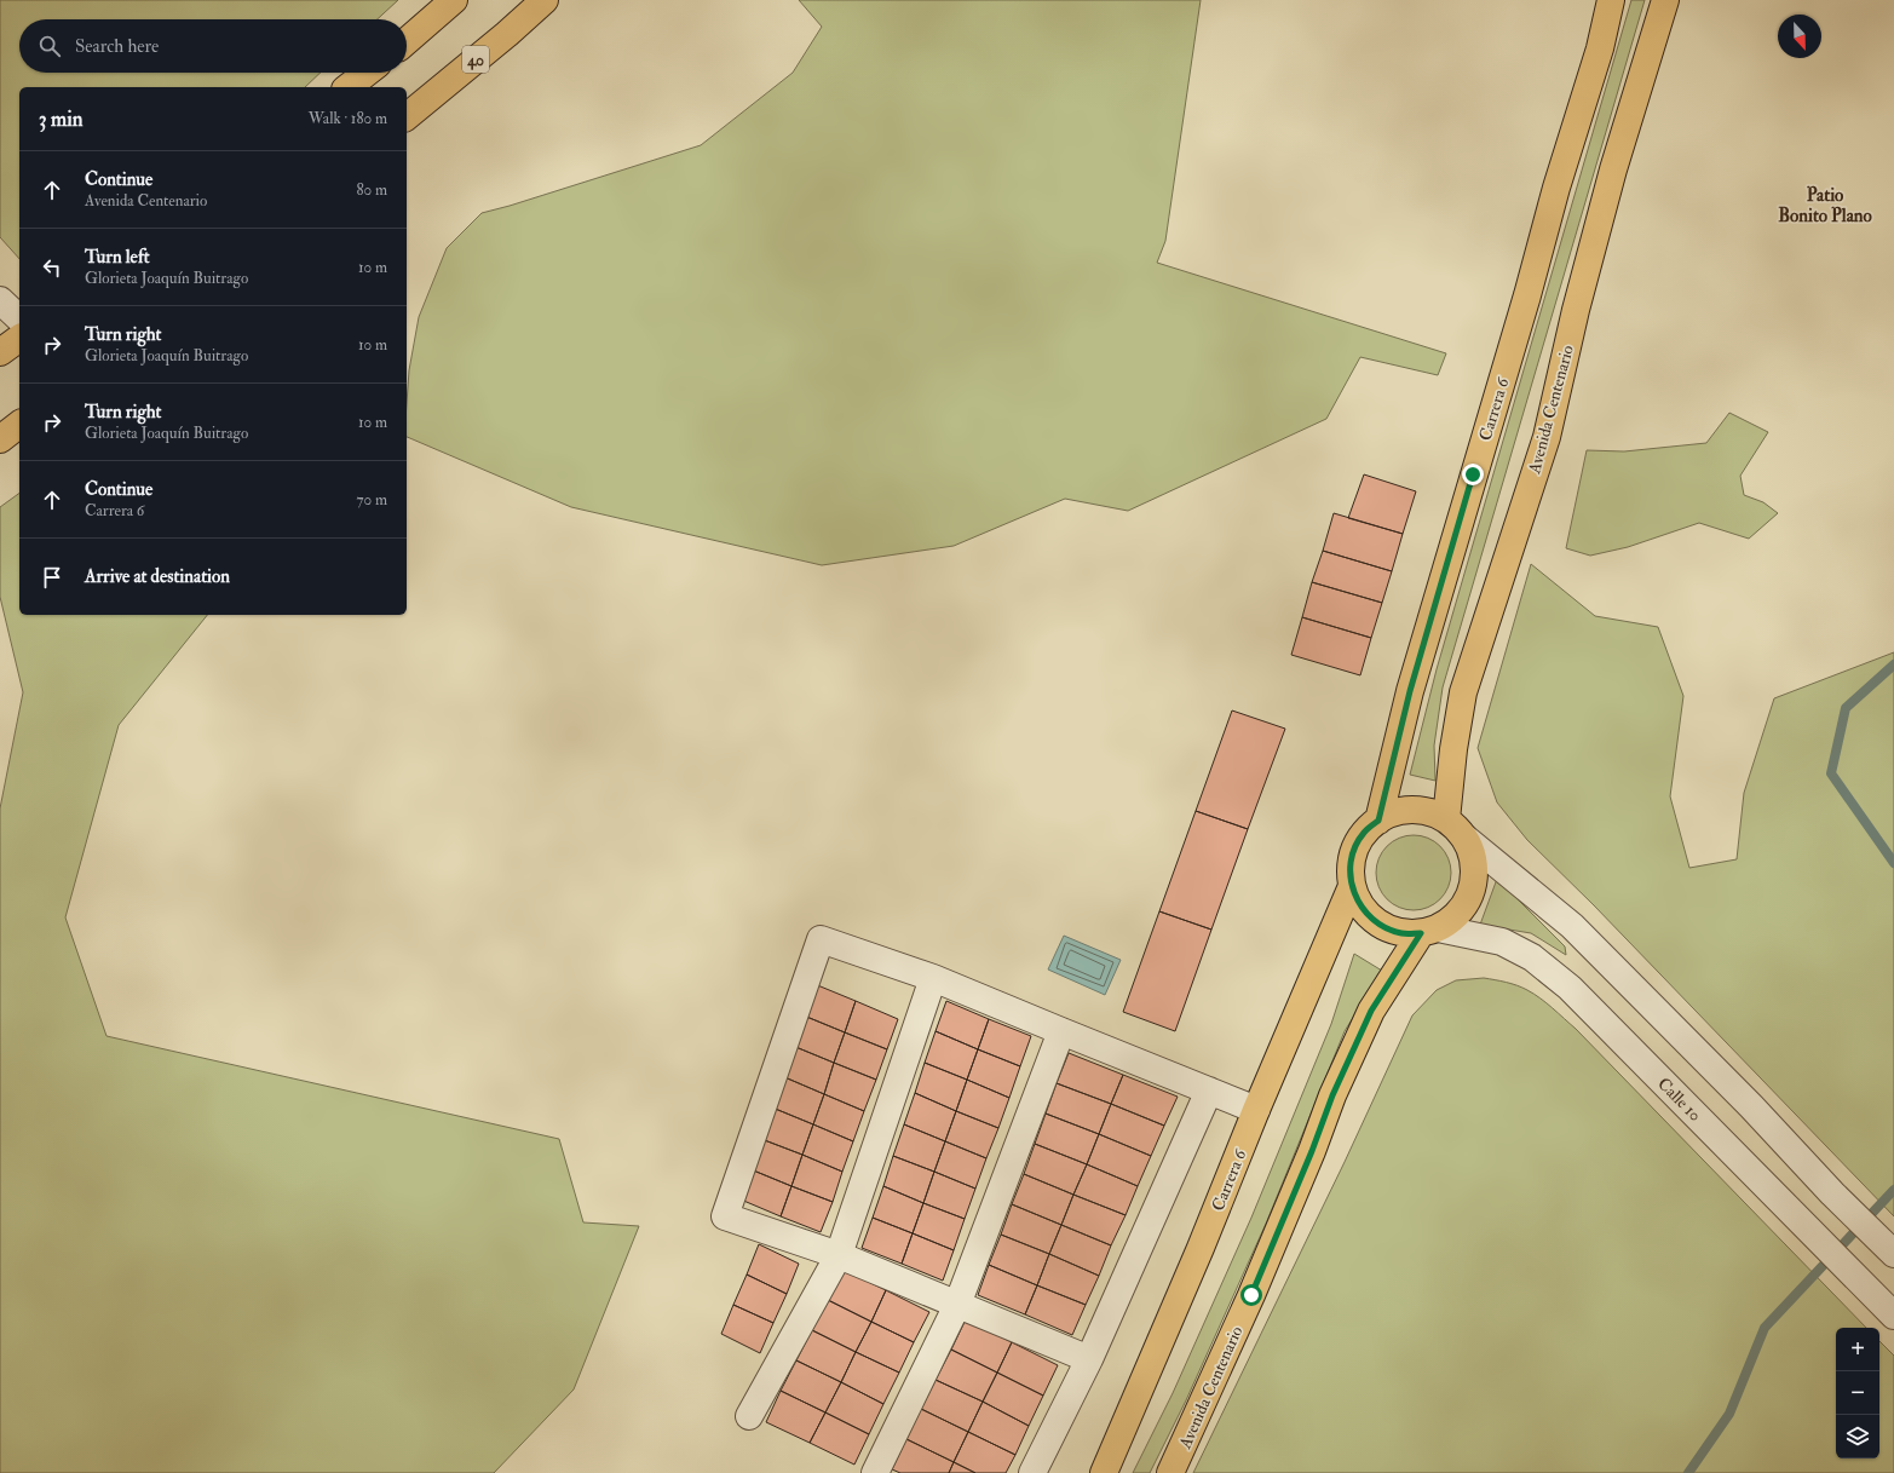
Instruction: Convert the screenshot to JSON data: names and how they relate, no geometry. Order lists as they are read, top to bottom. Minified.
{"streets":{"main road":["40","Carrera 6","Avenida Centenario"],"street":["Calle 10"]},"crossings":[["Carrera 6","Avenida Centenario"],["Carrera 6","Calle 10"],["Avenida Centenario","Calle 10"]],"districts":["Patio Bonito Plano"],"north":"bottom","page":{"search":"Search here","heading":["3 min","Walk · 180 m"],"list":[["Continue","Avenida Centenario","80 m"],["Turn left","Glorieta Joaquín Buitrago","10 m"],["Turn right","Glorieta Joaquín Buitrago","10 m"],["Turn right","Glorieta Joaquín Buitrago","10 m"],["Continue","Carrera 6","70 m"],"Arrive at destination"],"map_buttons":["+","−"]}}
